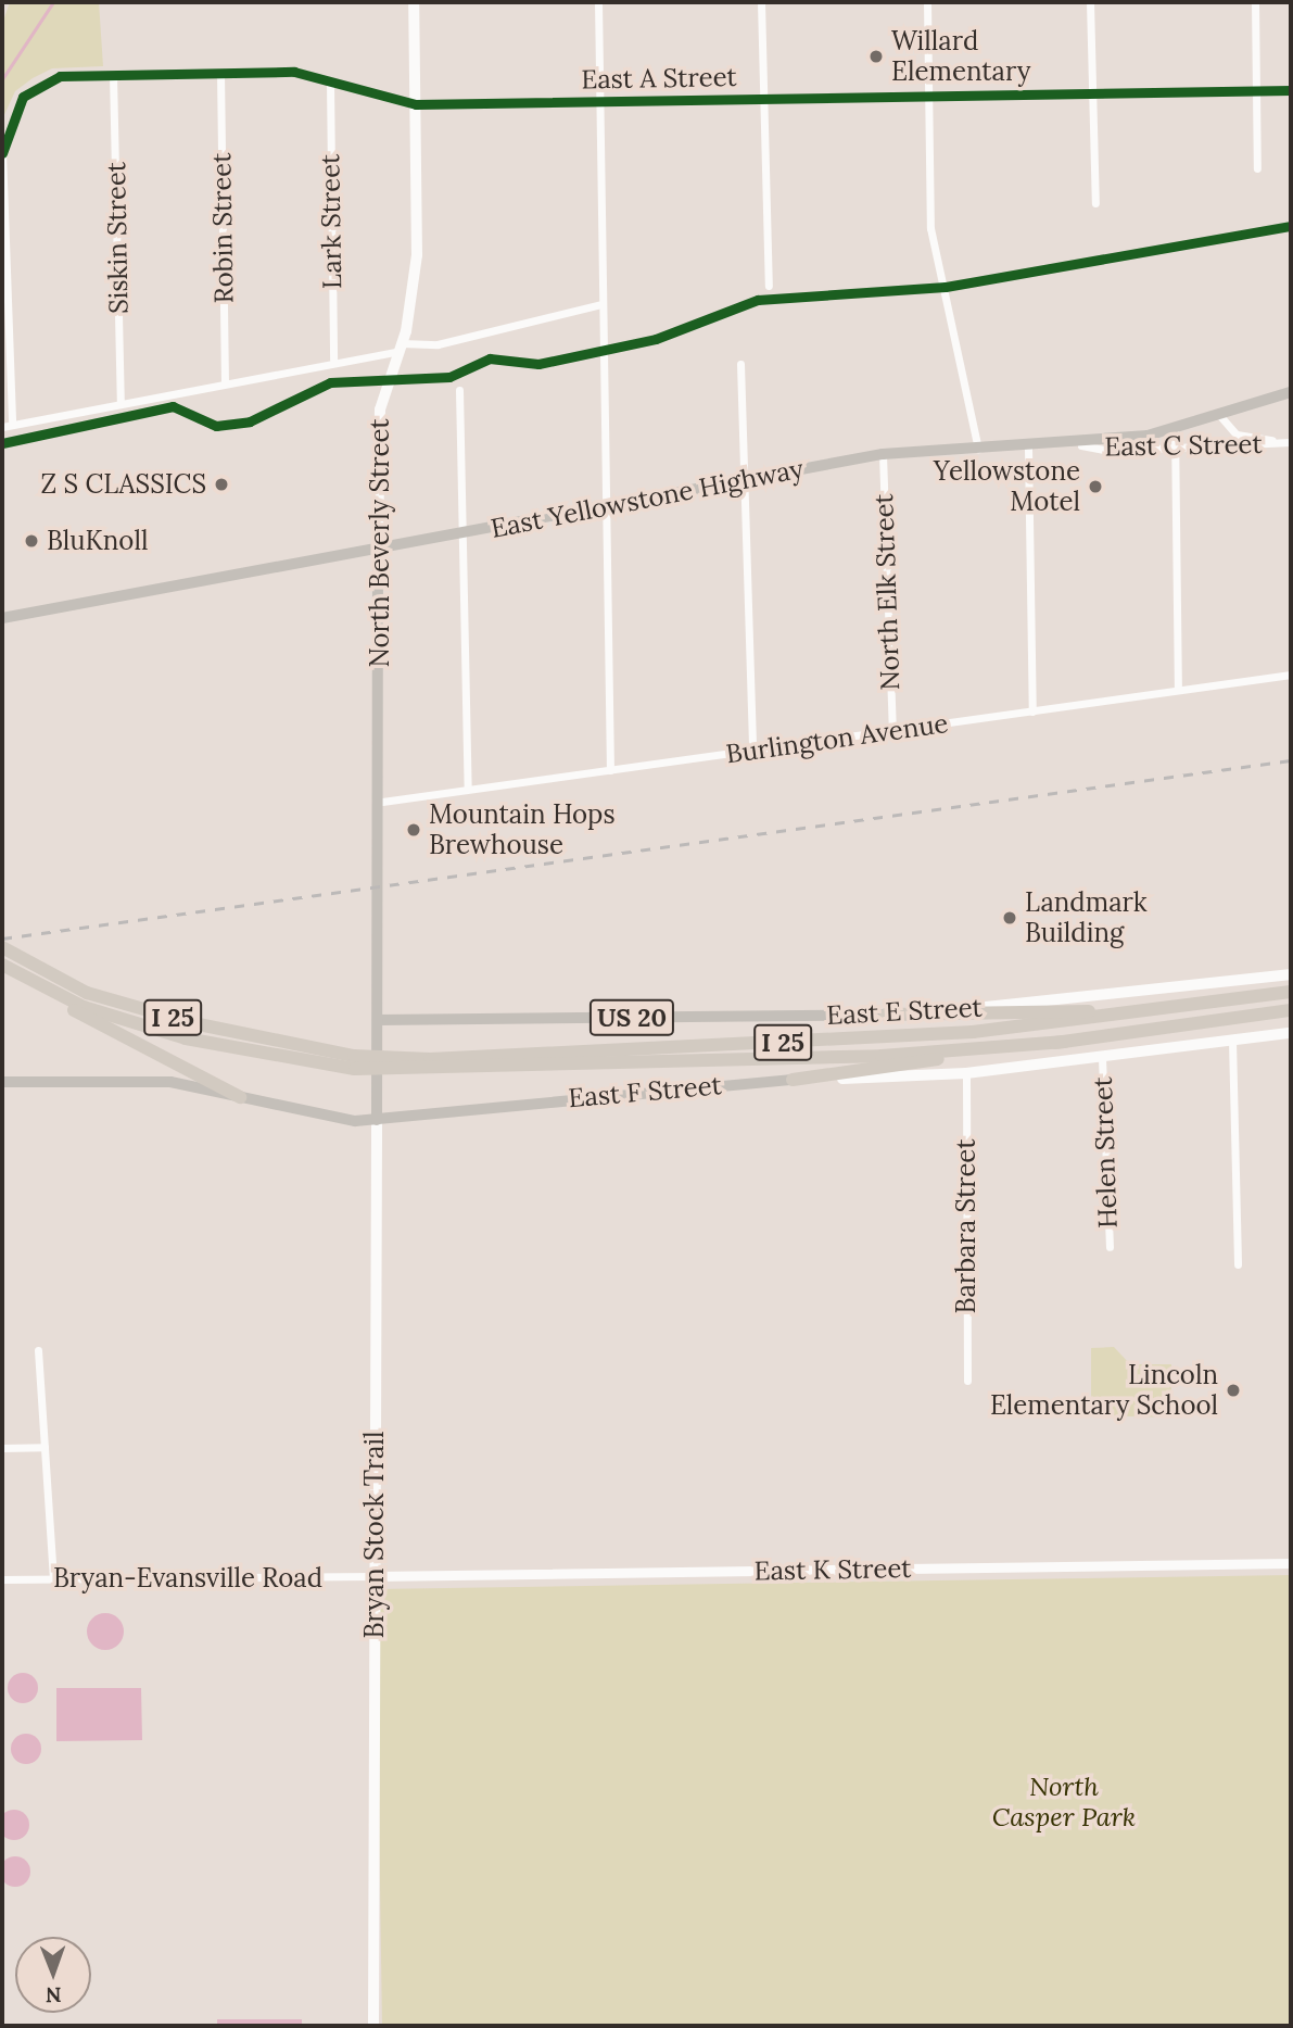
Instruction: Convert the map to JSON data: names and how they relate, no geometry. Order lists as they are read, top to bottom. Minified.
{"streets":{"highway":["I 25","US 20"],"main road":["East Yellowstone Highway","North Beverly Street","East E Street","East F Street","Bryan Stock Trail"],"street":["East A Street","Lark Street","Robin Street","Siskin Street","East C Street","North Elk Street","Burlington Avenue","Helen Street","Barbara Street","East K Street","Bryan-Evansville Road"]},"crossings":[["East A Street","Lark Street"],["East A Street","Robin Street"],["East A Street","Siskin Street"],["East A Street","North Beverly Street"],["East C Street","East Yellowstone Highway"],["East Yellowstone Highway","North Beverly Street"],["East Yellowstone Highway","North Elk Street"],["North Beverly Street","Burlington Avenue"],["North Beverly Street","East E Street"],["North Beverly Street","Bryan Stock Trail"],["North Elk Street","Burlington Avenue"],["East E Street","US 20"],["I 25","US 20"],["East F Street","Helen Street"],["East F Street","Barbara Street"],["East F Street","Bryan Stock Trail"],["Bryan Stock Trail","East K Street"],["Bryan Stock Trail","Bryan-Evansville Road"],["East K Street","Bryan-Evansville Road"]],"parks":["North Casper Park"],"places":["Willard Elementary","Z S CLASSICS","Yellowstone Motel","BluKnoll","Mountain Hops Brewhouse","Landmark Building","Lincoln Elementary School"],"north":"bottom"}
